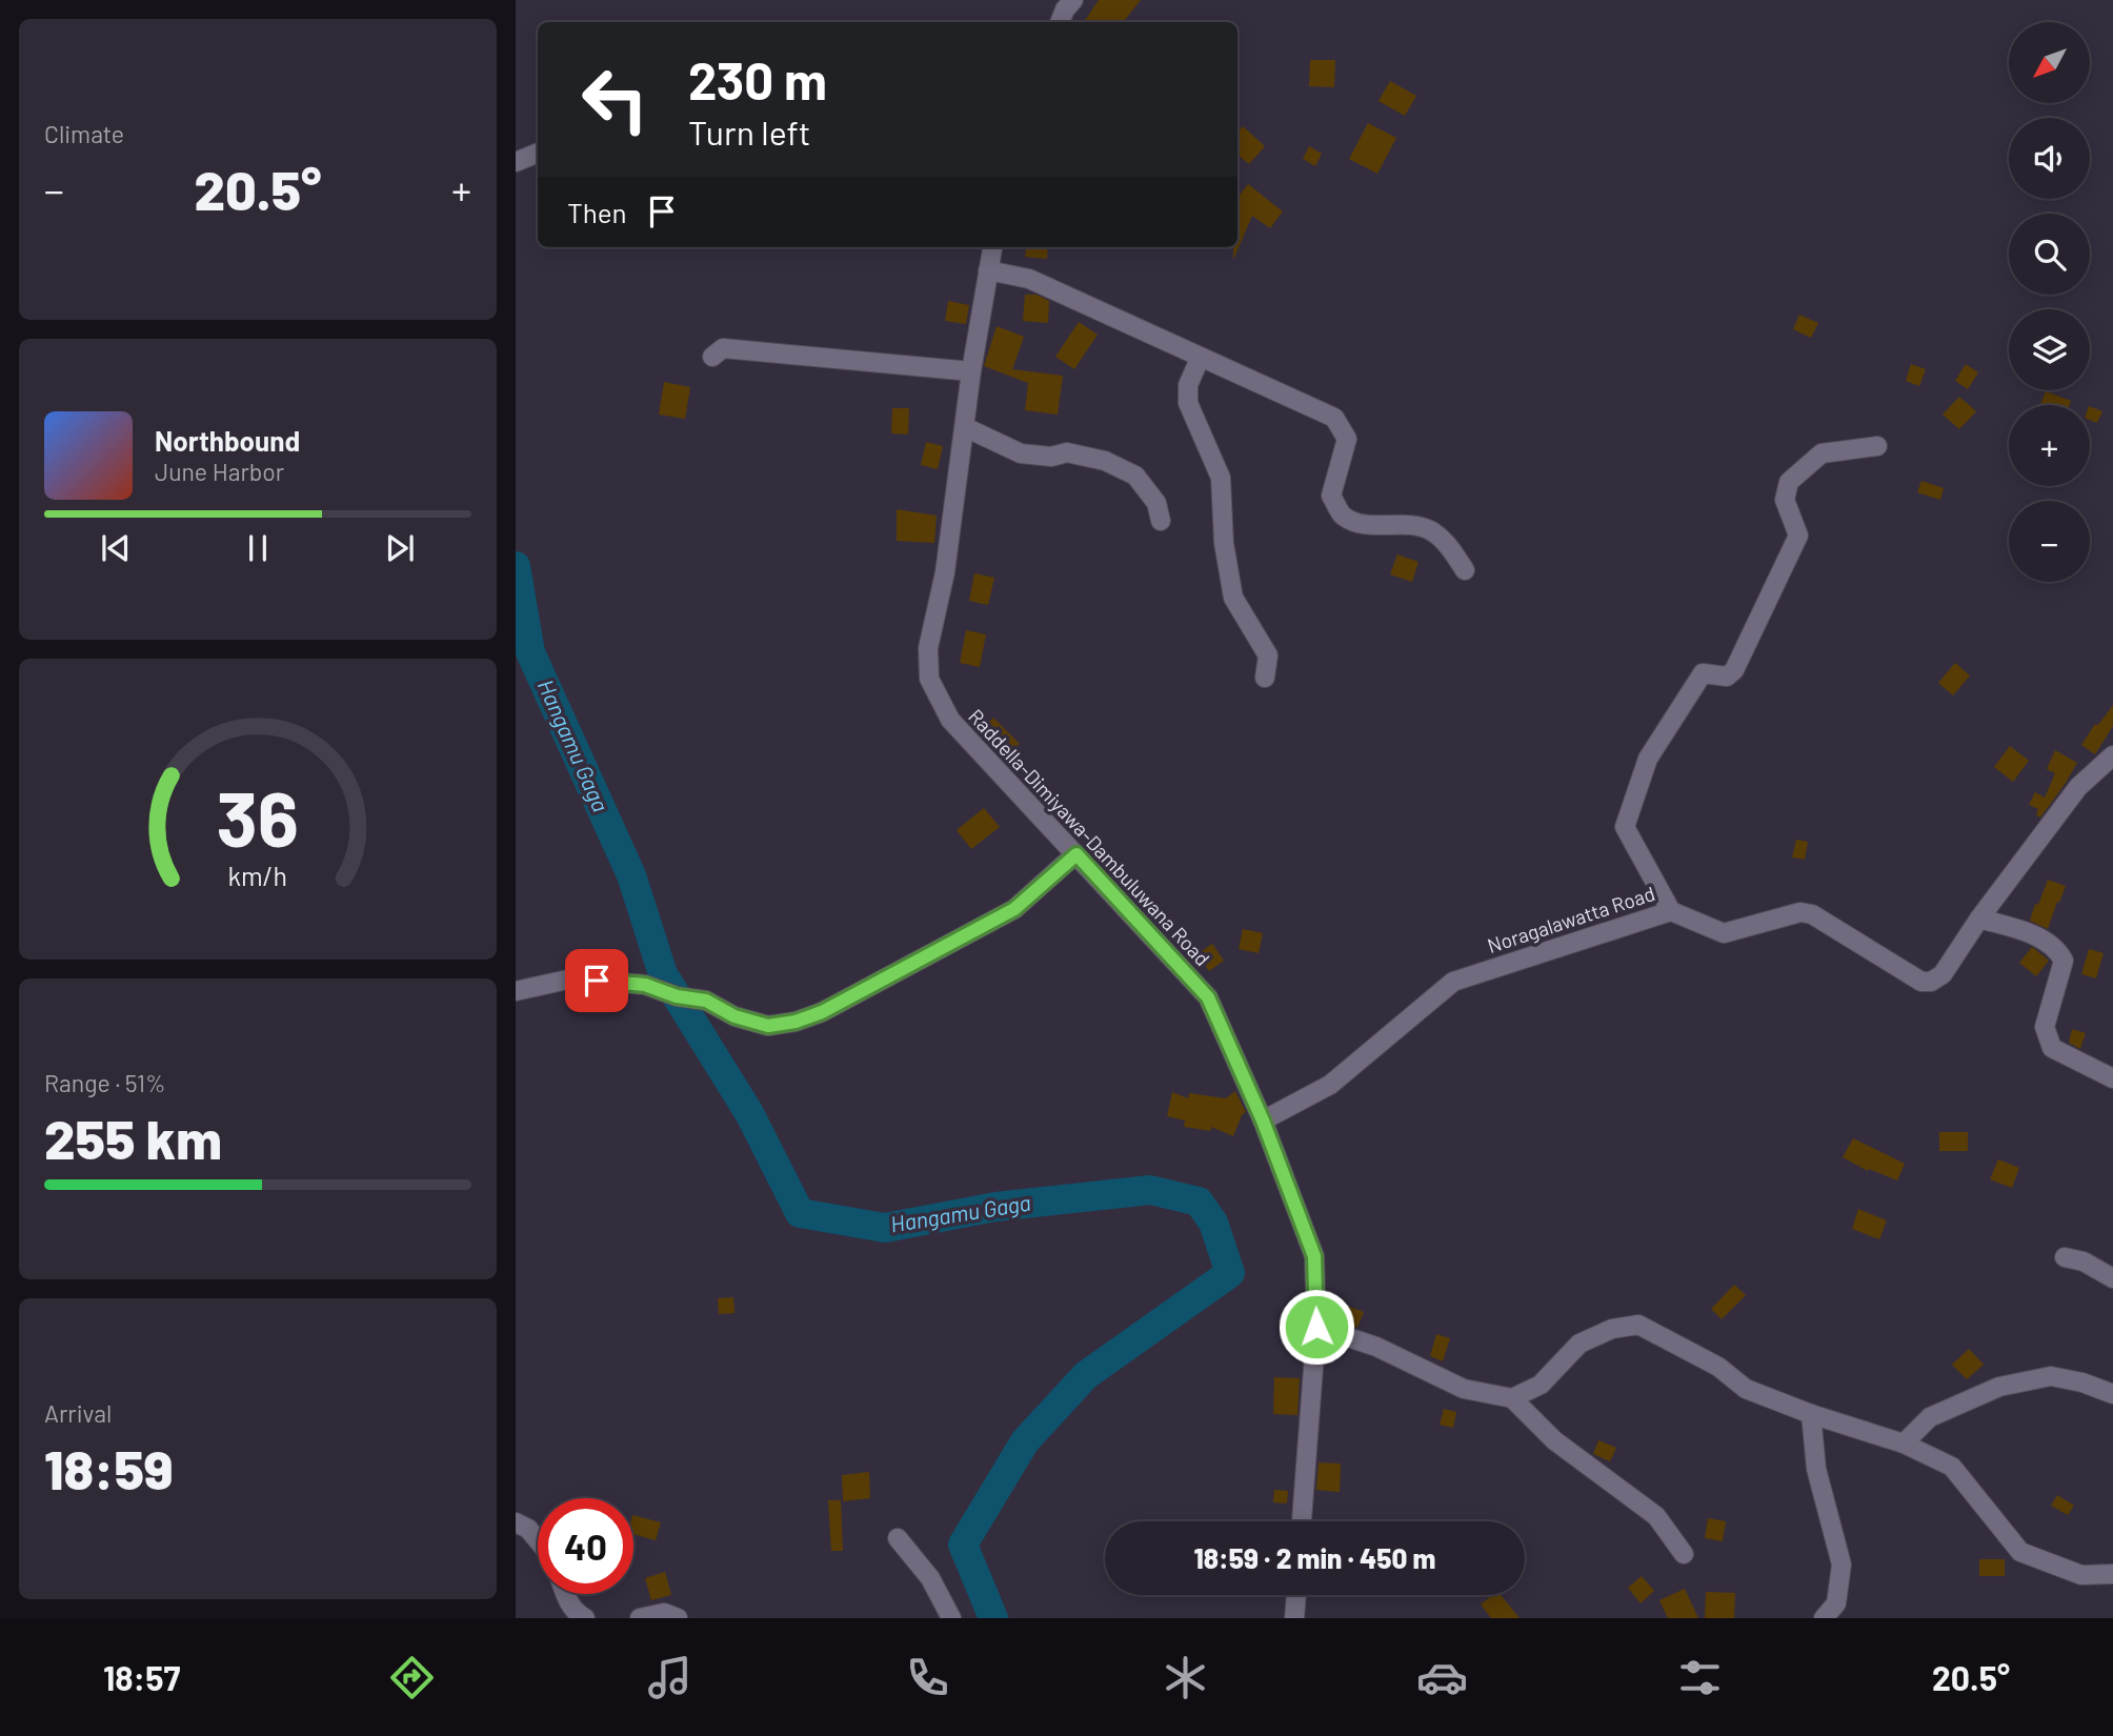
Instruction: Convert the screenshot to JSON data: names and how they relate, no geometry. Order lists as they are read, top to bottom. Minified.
{"streets":{"street":["Raddella-Dimiyawa-Dambuluwana Road","Noragalawatta Road"]},"crossings":[["Raddella-Dimiyawa-Dambuluwana Road","Noragalawatta Road"]],"water":["Hangamu Gaga"],"north":"bottom left","page":{"tile":["Climate",["Range · 51%","255 km"],["Arrival","18:59"]],"map_buttons":["+","−"],"turn":["230 m","Turn left"],"heat":["−","20.5°","+"],"then":"Then","song":["Northbound","June Harbor"],"limit":"40","trip":"18:59 · 2 min · 450 m","tabs":["18:57","20.5°"],"gauge":["36","km/h"]}}
